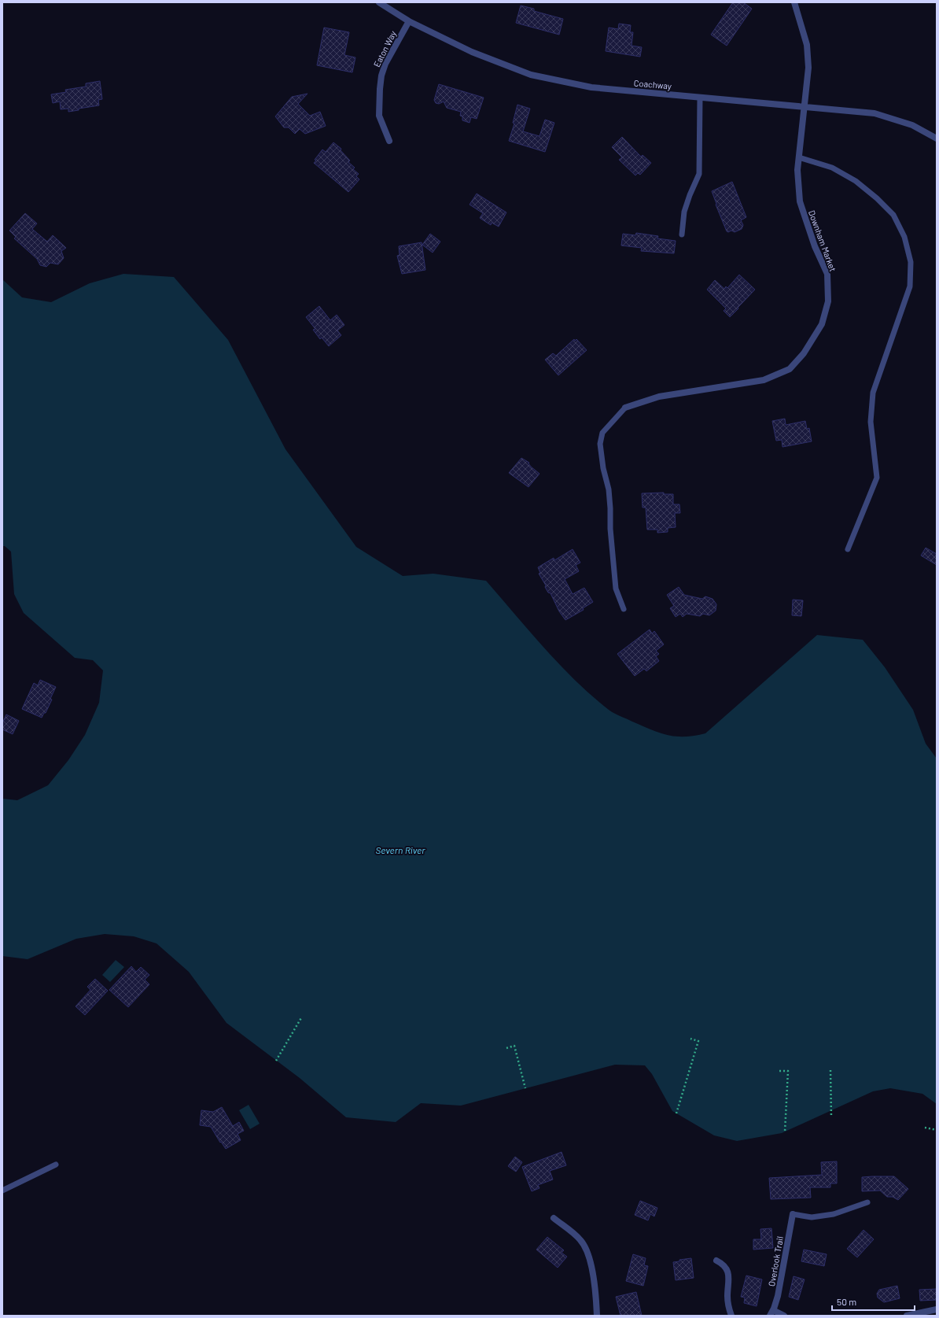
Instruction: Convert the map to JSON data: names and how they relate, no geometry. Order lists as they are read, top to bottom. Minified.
{"streets":{"street":["Eaton Way","Coachway","Downham Market","Overlook Trail"]},"crossings":[["Eaton Way","Coachway"],["Coachway","Downham Market"]],"water":["Severn River"],"scale_bar":"50 m"}
